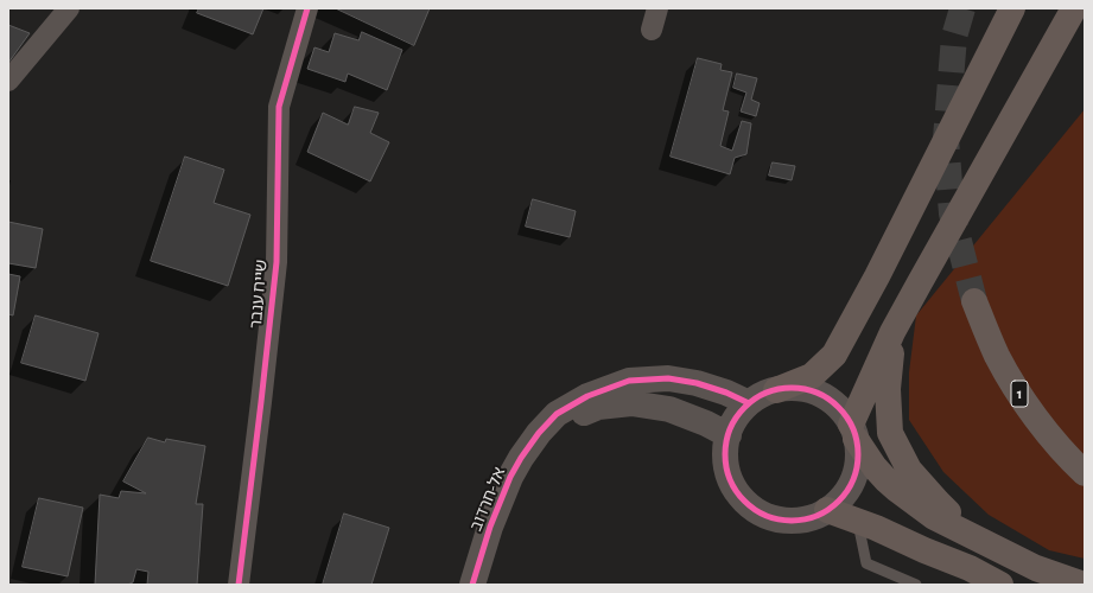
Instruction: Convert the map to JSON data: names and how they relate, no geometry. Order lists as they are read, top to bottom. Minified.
{"streets":{"highway":["1"],"street":["שייח ענבר","אל-חרדוב"]}}
